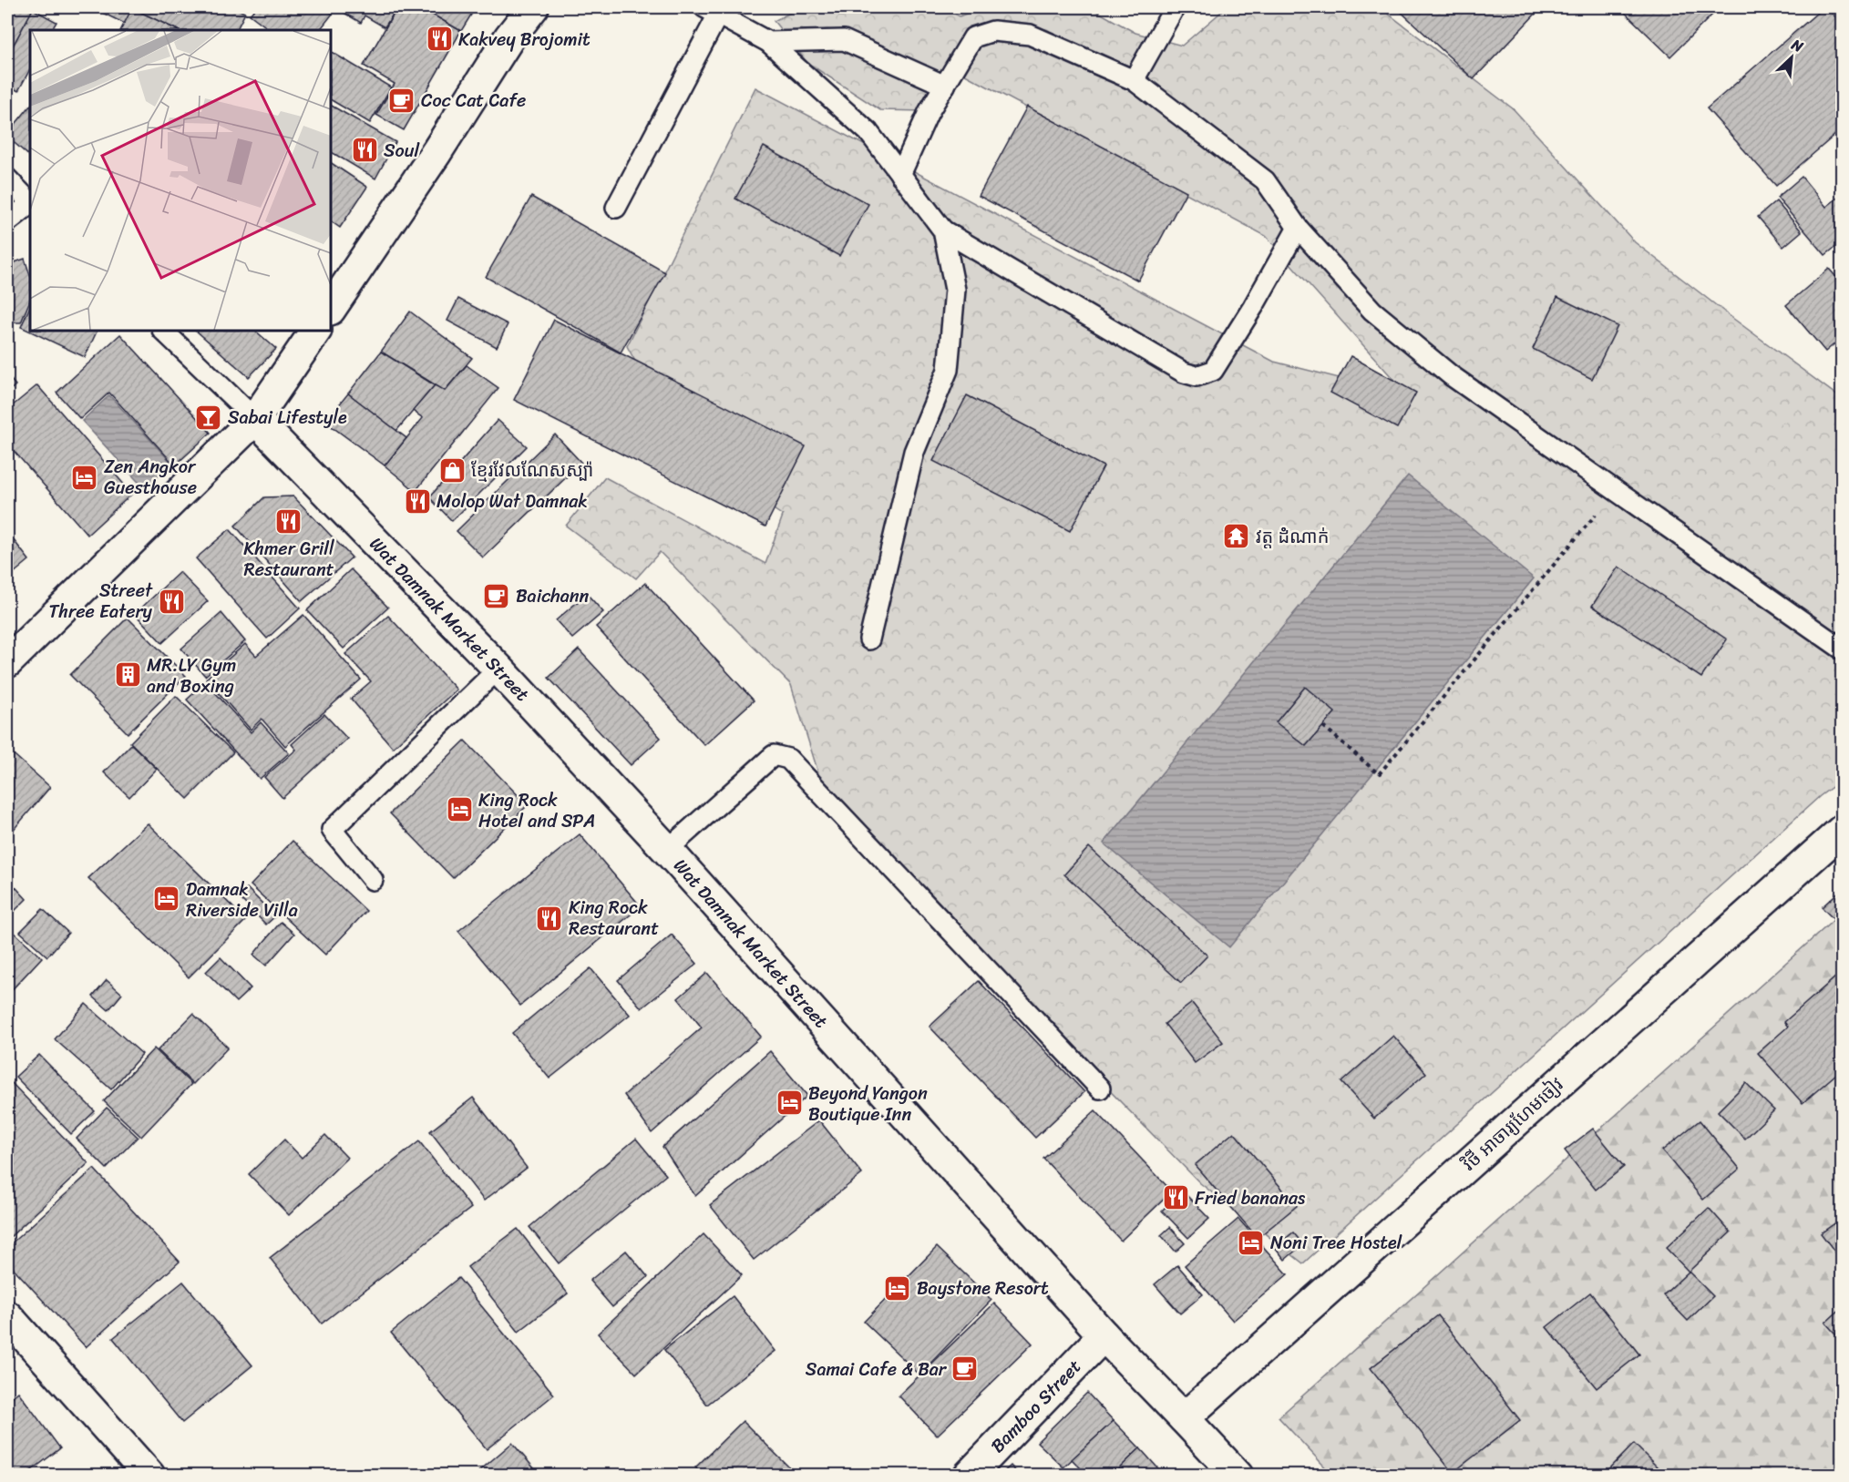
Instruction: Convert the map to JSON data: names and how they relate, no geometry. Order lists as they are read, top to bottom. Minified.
{"streets":{"street":["Wat Damnak Market Street","វិថី អាចារ្យហែមចៀវ","Bamboo Street"]},"crossings":[["Wat Damnak Market Street","វិថី អាចារ្យហែមចៀវ"],["Wat Damnak Market Street","Bamboo Street"]],"places":{"restaurant":["Kakvey Brojomit","Soul","Molop Wat Damnak","Khmer Grill Restaurant","Street Three Eatery","King Rock Restaurant","Fried bananas"],"cafe":["Coc Cat Cafe","Baichann","Samai Cafe & Bar"],"bar":["Sabai Lifestyle"],"shop":["ខ្មែរវែលណែសស្ប៉ា"],"hotel":["Zen Angkor Guesthouse","King Rock Hotel and SPA","Damnak Riverside Villa","Beyond Yangon Boutique Inn","Noni Tree Hostel","Baystone Resort"],"temple":["វត្ត ដំំណាក់"],"building":["MR.LY Gym and Boxing"]},"north":"top right"}
